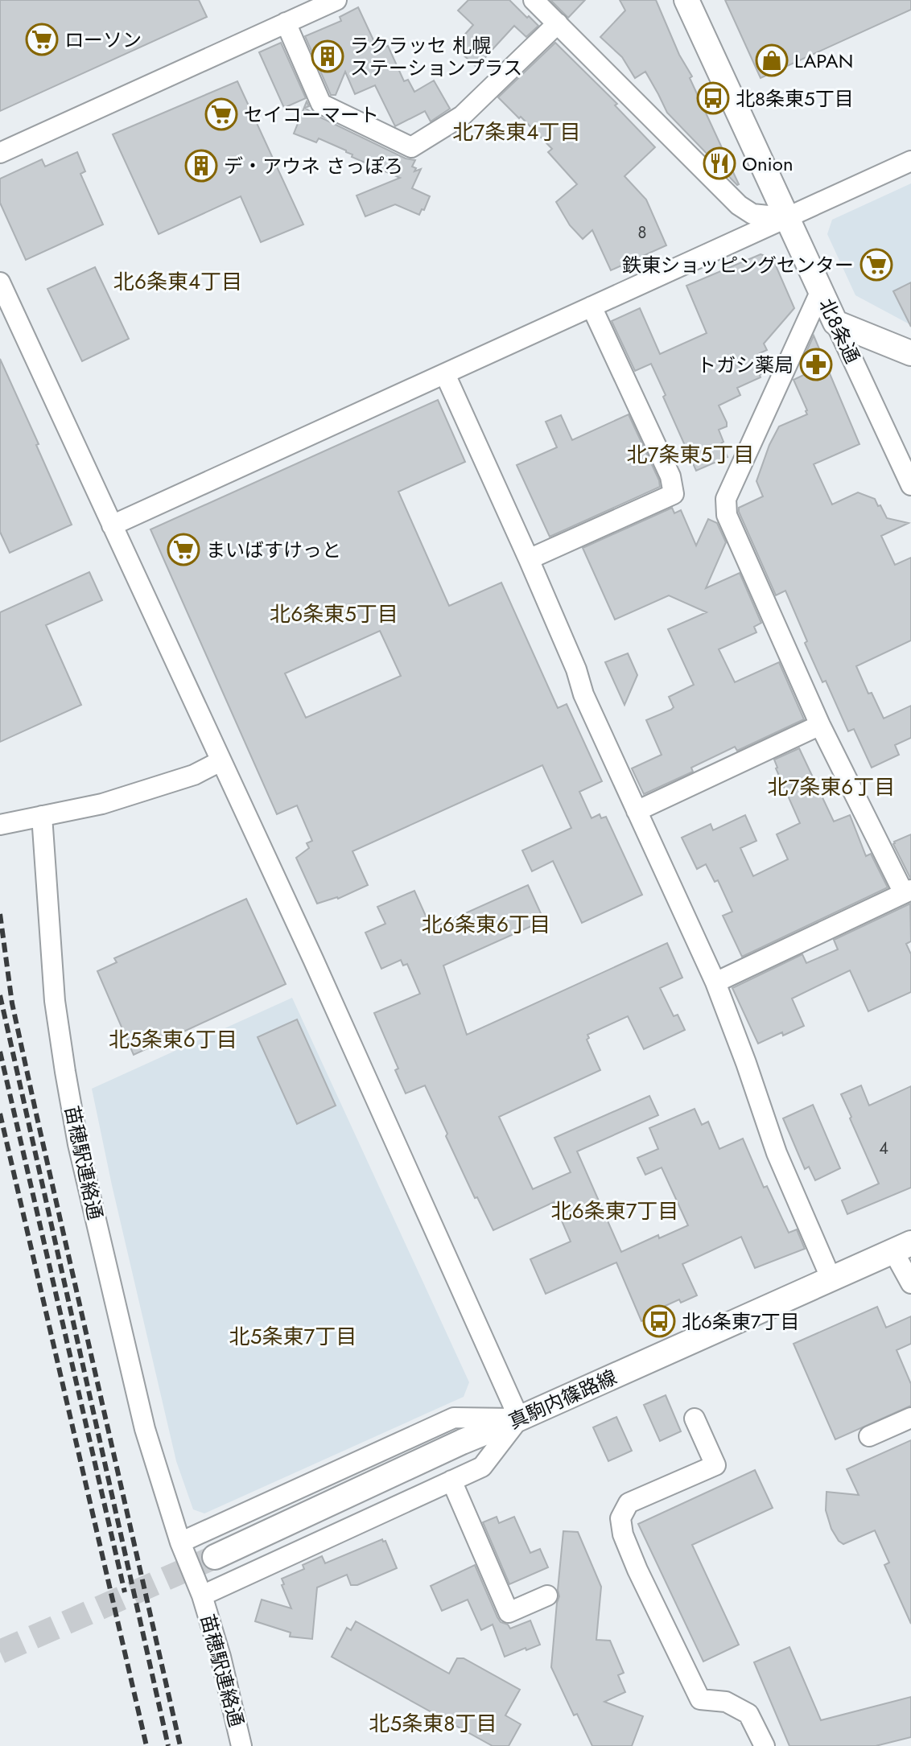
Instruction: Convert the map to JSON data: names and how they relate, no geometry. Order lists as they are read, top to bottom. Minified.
{"streets":{"main road":["北8条通","真駒内篠路線"],"street":["苗穂駅連絡通"]},"districts":["北7条東4丁目","北6条東4丁目","北7条東5丁目","北6条東5丁目","北7条東6丁目","北6条東6丁目","北5条東6丁目","北6条東7丁目","北5条東7丁目","北5条東8丁目"],"places":{"supermarket":["ローソン","セイコーマート","鉄東ショッピングセンター","まいばすけっと"],"building":["ラクラッセ 札幌 ステーションプラス","デ・アウネ さっぽろ"],"shop":["LAPAN"],"bus stop":["北8条東5丁目","北6条東7丁目"],"restaurant":["Onion"],"pharmacy":["トガシ薬局"]},"house_numbers":["8","4"]}
